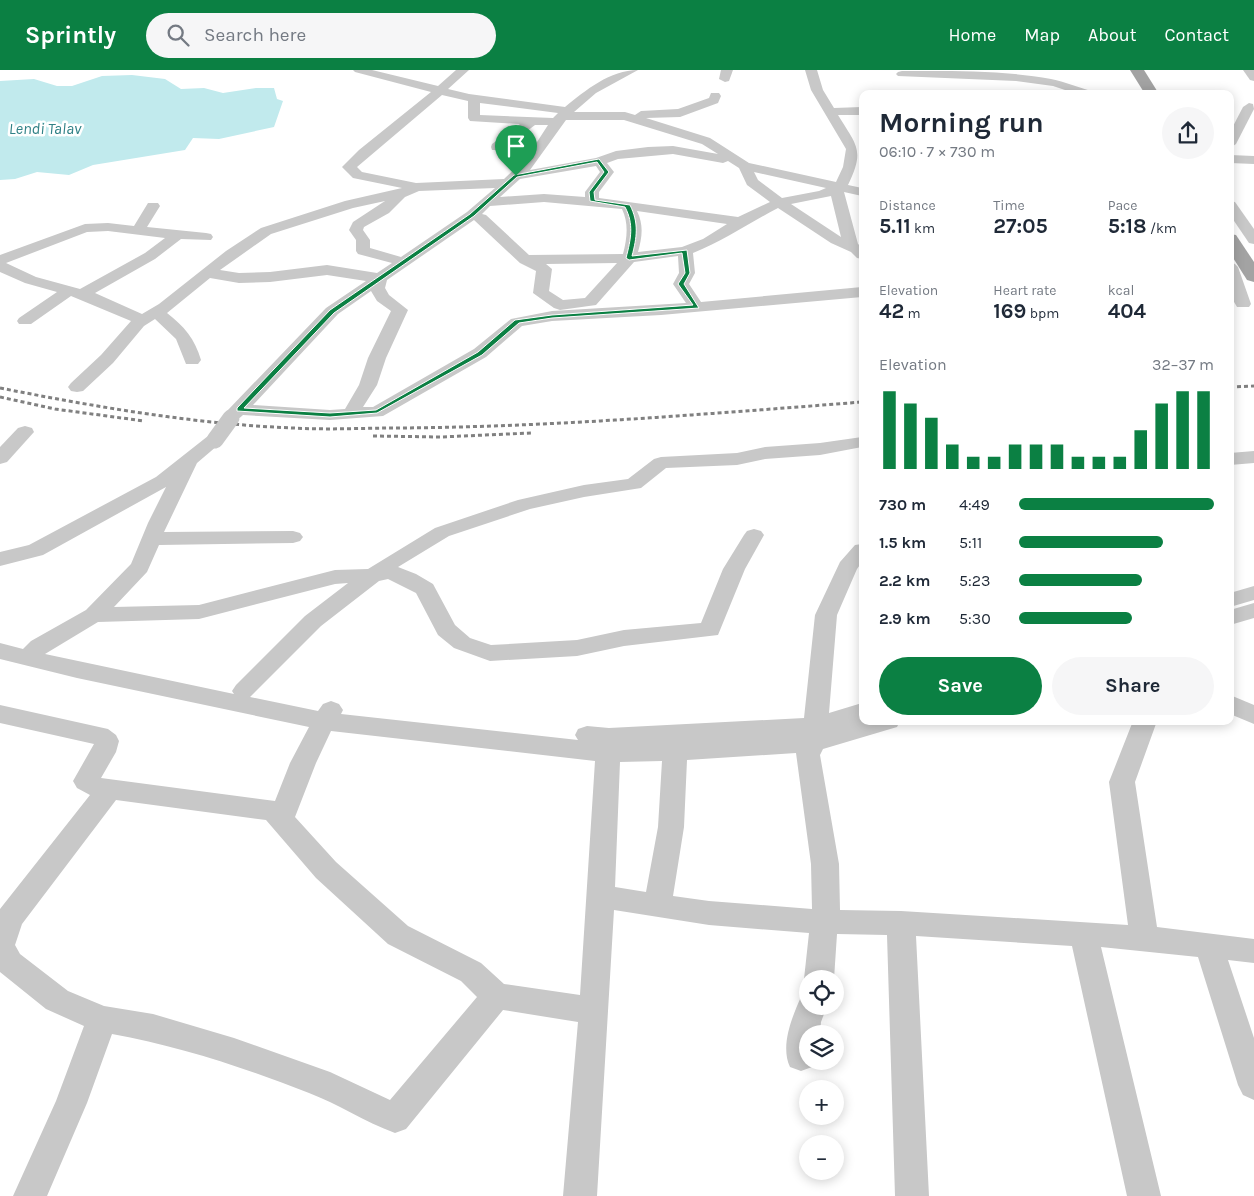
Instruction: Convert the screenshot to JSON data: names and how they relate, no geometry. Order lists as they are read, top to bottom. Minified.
{"water":["Lendi Talav"],"page":{"header":"Sprintly","search":"Search here","nav":["Home","Map","About","Contact"],"heading":["Morning run","06:10 · 7 × 730 m"],"stats":[["Distance","5.11 km"],["Time","27:05"],["Pace","5:18 /km"],["Elevation","42 m"],["Heart rate","169 bpm"],["kcal","404"]],"chart":["Elevation","32–37 m"],"list":[{"name":"730 m","note":"4:49"},{"name":"1.5 km","note":"5:11"},{"name":"2.2 km","note":"5:23"},{"name":"2.9 km","note":"5:30"}],"buttons":["Save","Share"],"map_buttons":["+","−"]}}
